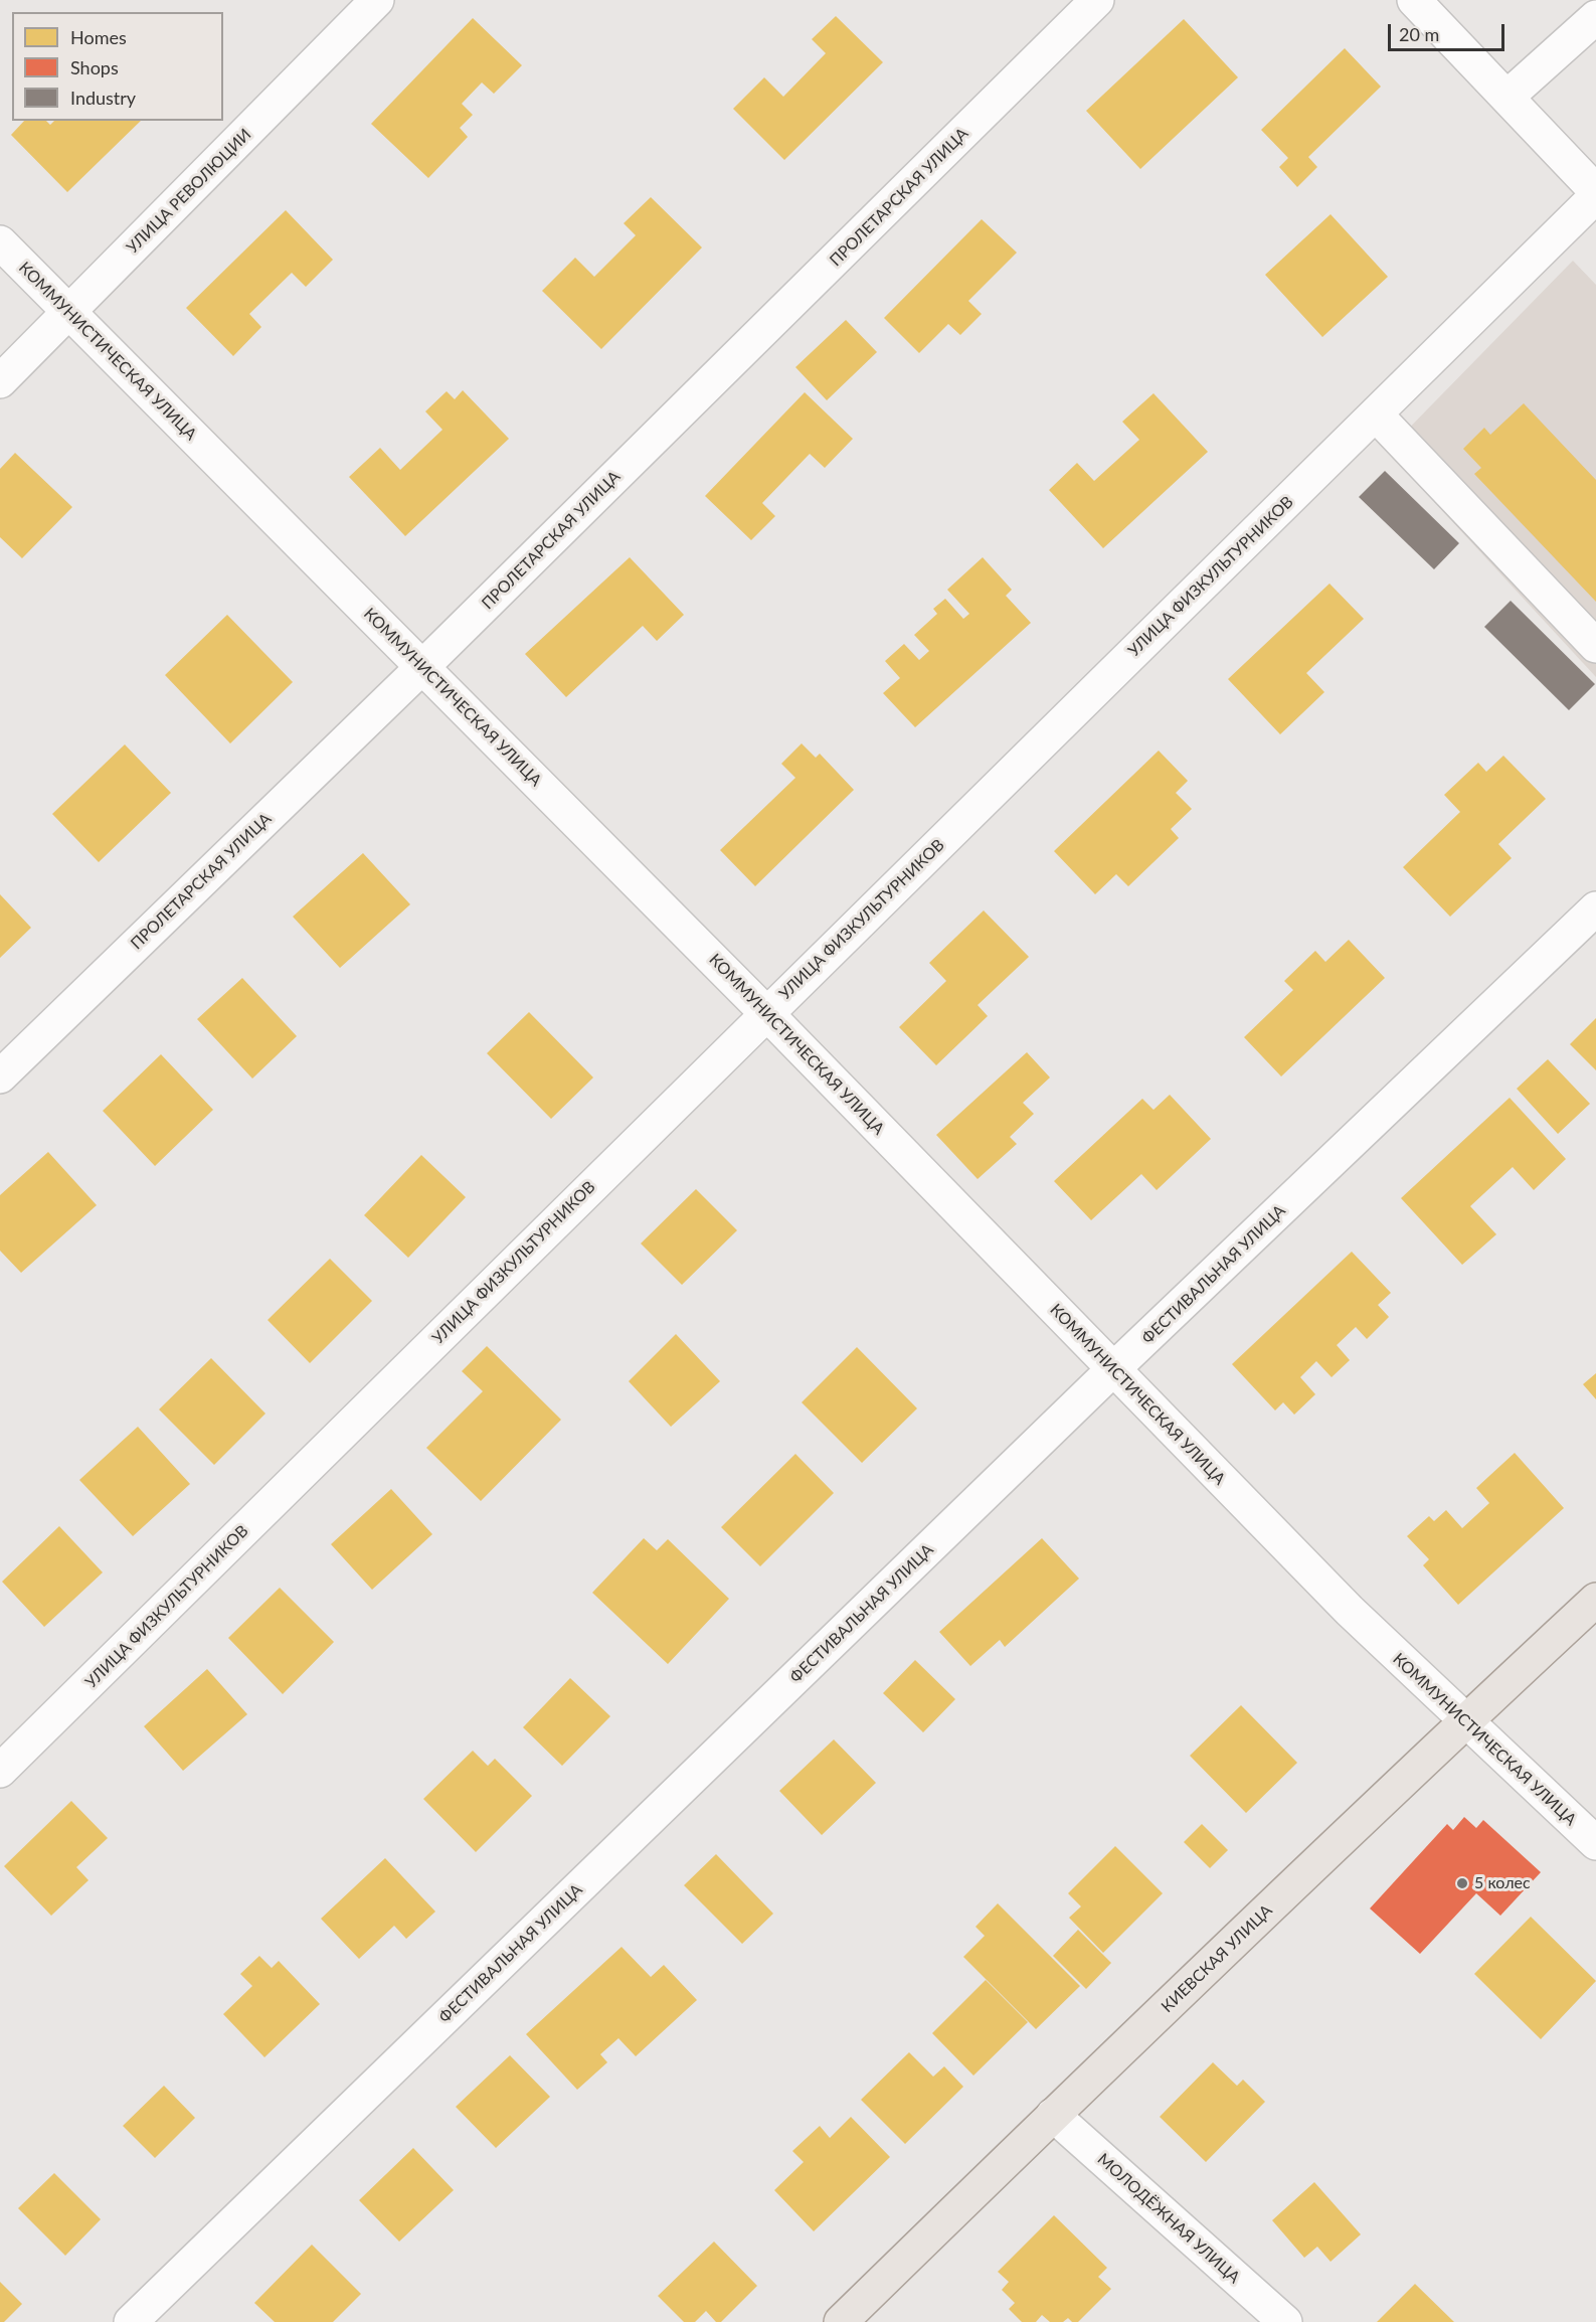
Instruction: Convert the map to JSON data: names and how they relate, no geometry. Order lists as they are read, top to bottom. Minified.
{"streets":{"main road":["КИЕВСКАЯ УЛИЦА"],"street":["УЛИЦА РЕВОЛЮЦИИ","ПРОЛЕТАРСКАЯ УЛИЦА","КОММУНИСТИЧЕСКАЯ УЛИЦА","УЛИЦА ФИЗКУЛЬТУРНИКОВ","ФЕСТИВАЛЬНАЯ УЛИЦА","МОЛОДЁЖНАЯ УЛИЦА"]},"crossings":[["УЛИЦА РЕВОЛЮЦИИ","КОММУНИСТИЧЕСКАЯ УЛИЦА"],["ПРОЛЕТАРСКАЯ УЛИЦА","КОММУНИСТИЧЕСКАЯ УЛИЦА"],["КОММУНИСТИЧЕСКАЯ УЛИЦА","УЛИЦА ФИЗКУЛЬТУРНИКОВ"],["КОММУНИСТИЧЕСКАЯ УЛИЦА","ФЕСТИВАЛЬНАЯ УЛИЦА"],["КОММУНИСТИЧЕСКАЯ УЛИЦА","КИЕВСКАЯ УЛИЦА"],["КИЕВСКАЯ УЛИЦА","МОЛОДЁЖНАЯ УЛИЦА"]],"places":["5 колес"],"legend":["Homes","Shops","Industry"],"scale_bar":"20 m"}
